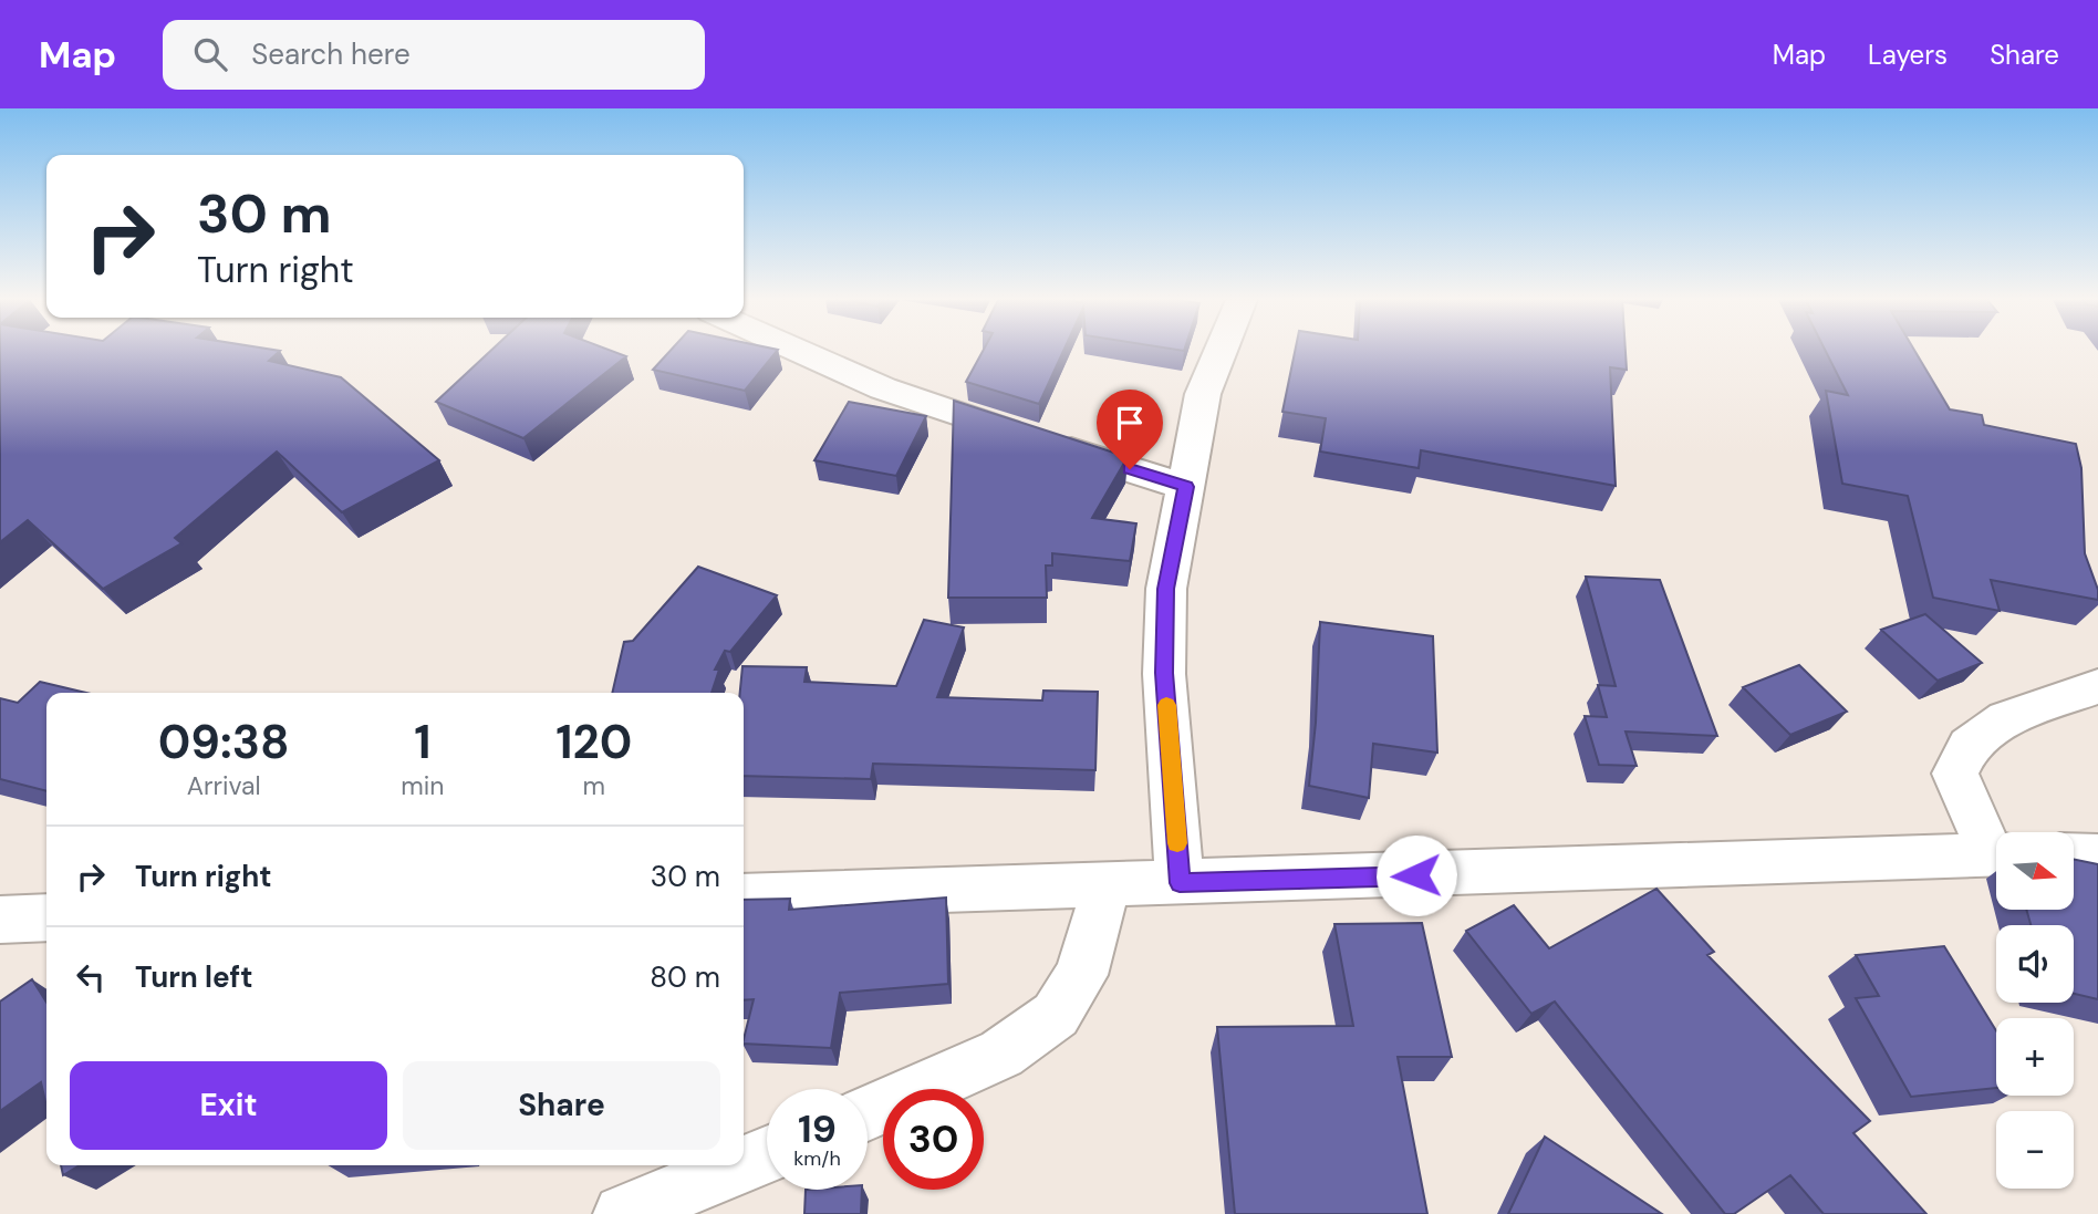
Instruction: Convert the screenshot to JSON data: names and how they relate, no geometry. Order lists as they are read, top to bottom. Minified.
{"north":"right","page":{"header":"Map","search":"Search here","nav":["Map","Layers","Share"],"turn":["30 m","Turn right"],"eta":["09:38","Arrival","1","min","120","m"],"list":[{"name":"Turn right","value":"30 m"},{"name":"Turn left","value":"80 m"}],"map_buttons":["+","−"],"buttons":["Exit","Share"],"speed":"19 km/h","limit":"30"}}
